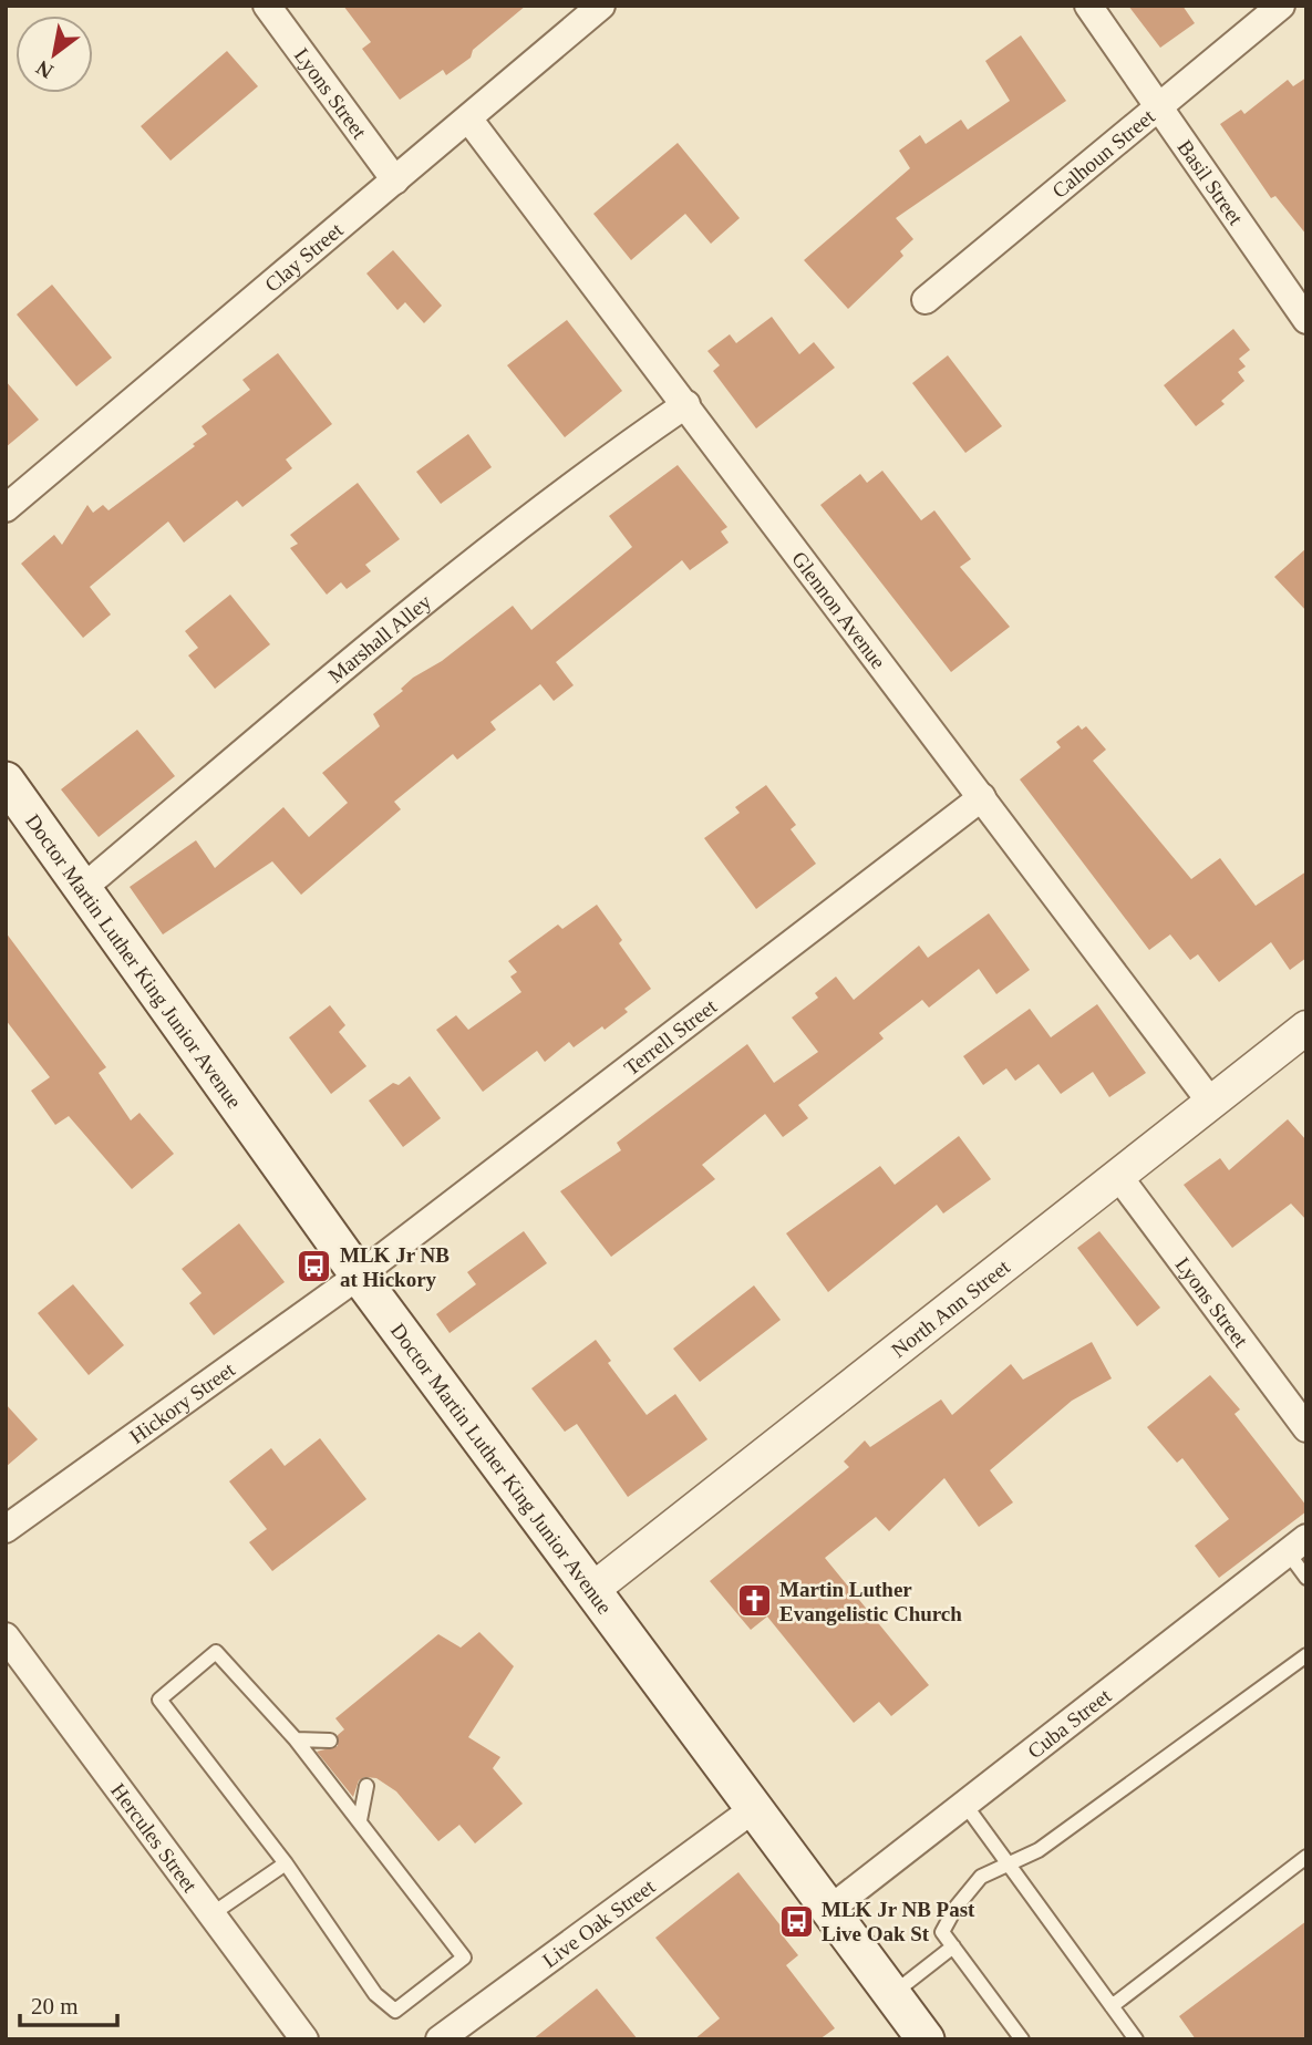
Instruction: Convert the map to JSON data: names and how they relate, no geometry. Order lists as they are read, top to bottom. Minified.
{"streets":{"main road":["Doctor Martin Luther King Junior Avenue"],"street":["Lyons Street","Calhoun Street","Basil Street","Clay Street","Glennon Avenue","Marshall Alley","Terrell Street","North Ann Street","Hickory Street","Cuba Street","Hercules Street","Live Oak Street"]},"crossings":[["Lyons Street","Clay Street"],["Lyons Street","North Ann Street"],["Calhoun Street","Basil Street"],["Clay Street","Glennon Avenue"],["Glennon Avenue","Marshall Alley"],["Glennon Avenue","Terrell Street"],["Glennon Avenue","North Ann Street"],["Marshall Alley","Doctor Martin Luther King Junior Avenue"],["Doctor Martin Luther King Junior Avenue","Terrell Street"],["Doctor Martin Luther King Junior Avenue","North Ann Street"],["Doctor Martin Luther King Junior Avenue","Hickory Street"],["Doctor Martin Luther King Junior Avenue","Cuba Street"],["Doctor Martin Luther King Junior Avenue","Live Oak Street"],["Terrell Street","Hickory Street"]],"places":{"bus stop":["MLK Jr NB at Hickory","MLK Jr NB Past Live Oak St"],"church":["Martin Luther Evangelistic Church"]},"scale_bar":"20 m","north":"bottom left"}
